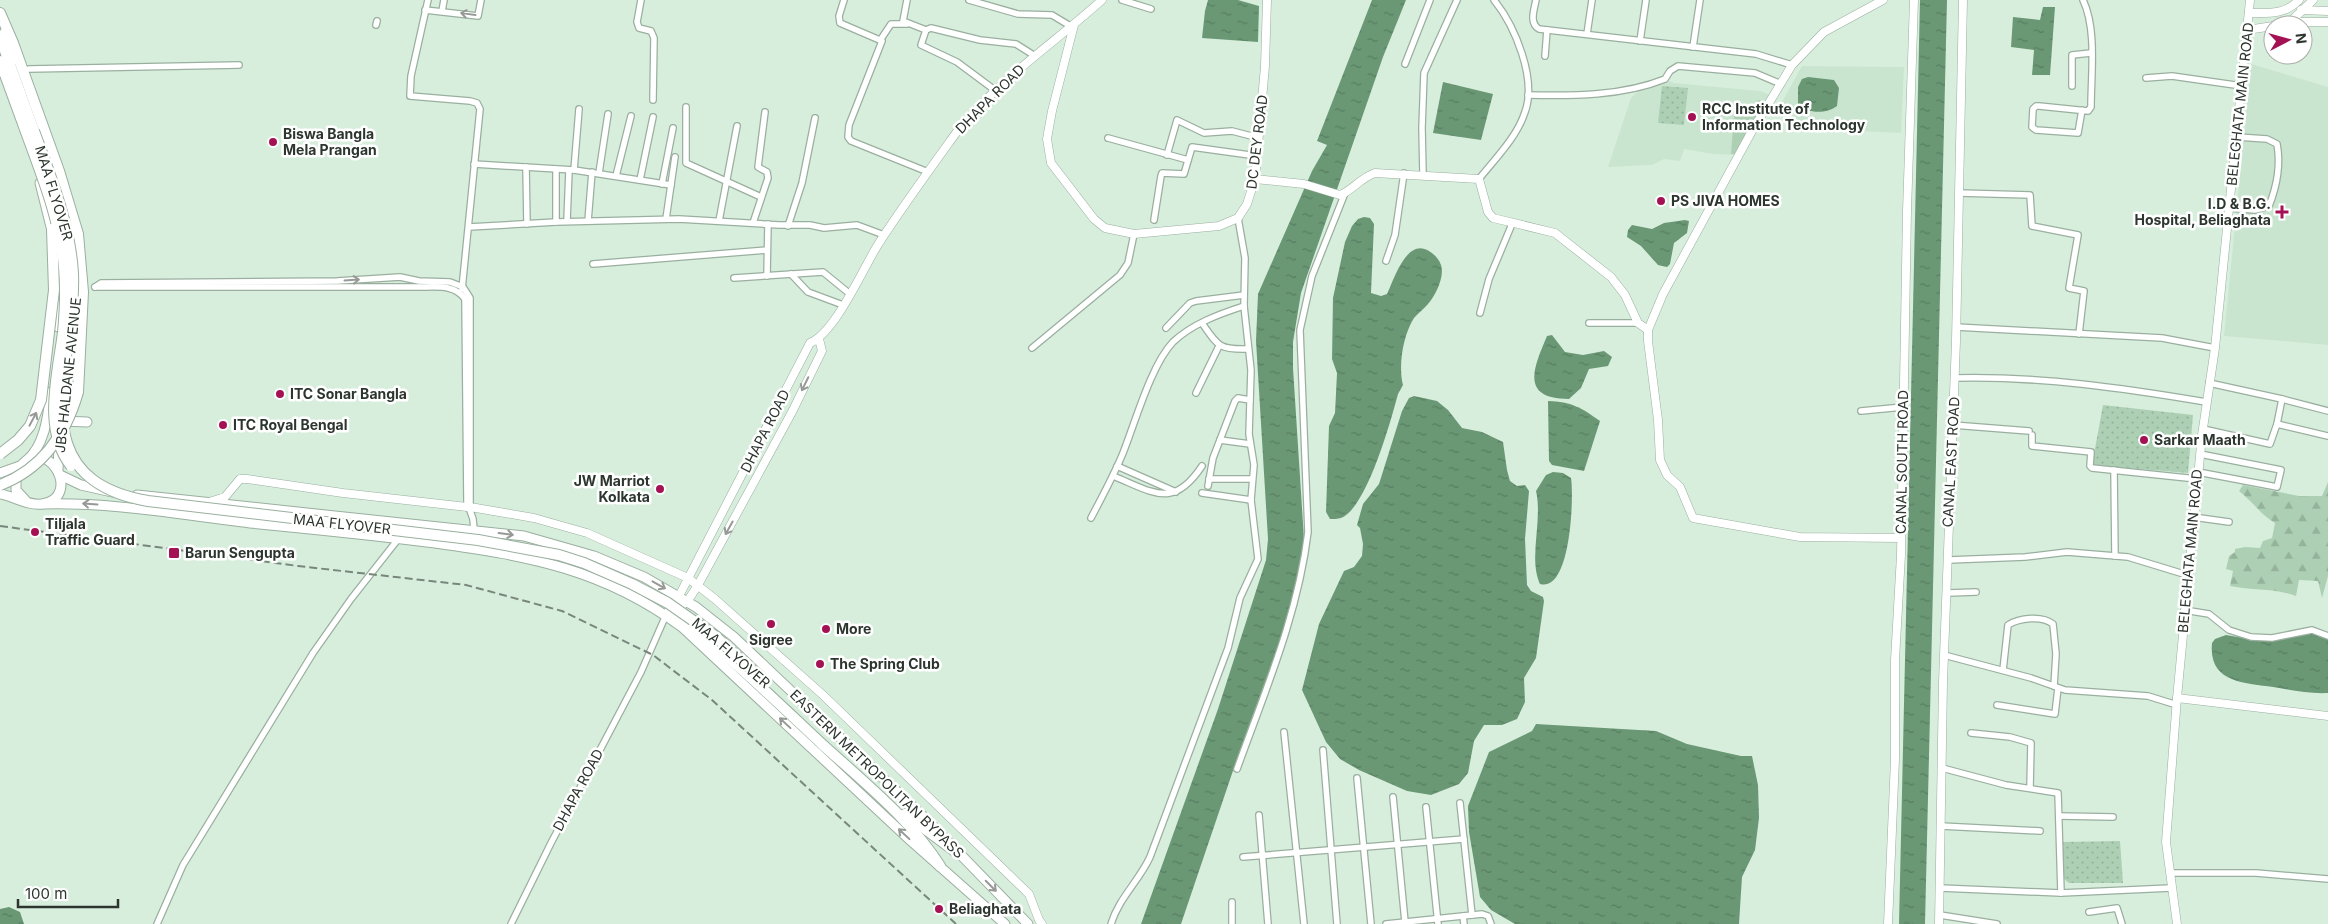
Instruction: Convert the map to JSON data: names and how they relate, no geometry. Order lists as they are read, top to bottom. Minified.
{"streets":{"highway":["MAA FLYOVER"],"main road":["JBS HALDANE AVENUE","EASTERN METROPOLITAN BYPASS"],"street":["DHAPA ROAD","BELEGHATA MAIN ROAD","DC DEY ROAD","CANAL SOUTH ROAD","CANAL EAST ROAD"]},"crossings":[["DHAPA ROAD","EASTERN METROPOLITAN BYPASS"],["MAA FLYOVER","EASTERN METROPOLITAN BYPASS"],["JBS HALDANE AVENUE","EASTERN METROPOLITAN BYPASS"]],"places":{"other":["RCC Institute of Information Technology","Biswa Bangla Mela Prangan","PS JIVA HOMES","ITC Sonar Bangla","ITC Royal Bengal","Sarkar Maath","JW Marriot Kolkata","Tiljala Traffic Guard","Sigree","More","The Spring Club","Beliaghata"],"health":["I.D & B.G. Hospital, Beliaghata"],"transit":["Barun Sengupta"]},"scale_bar":"100 m","north":"right"}
